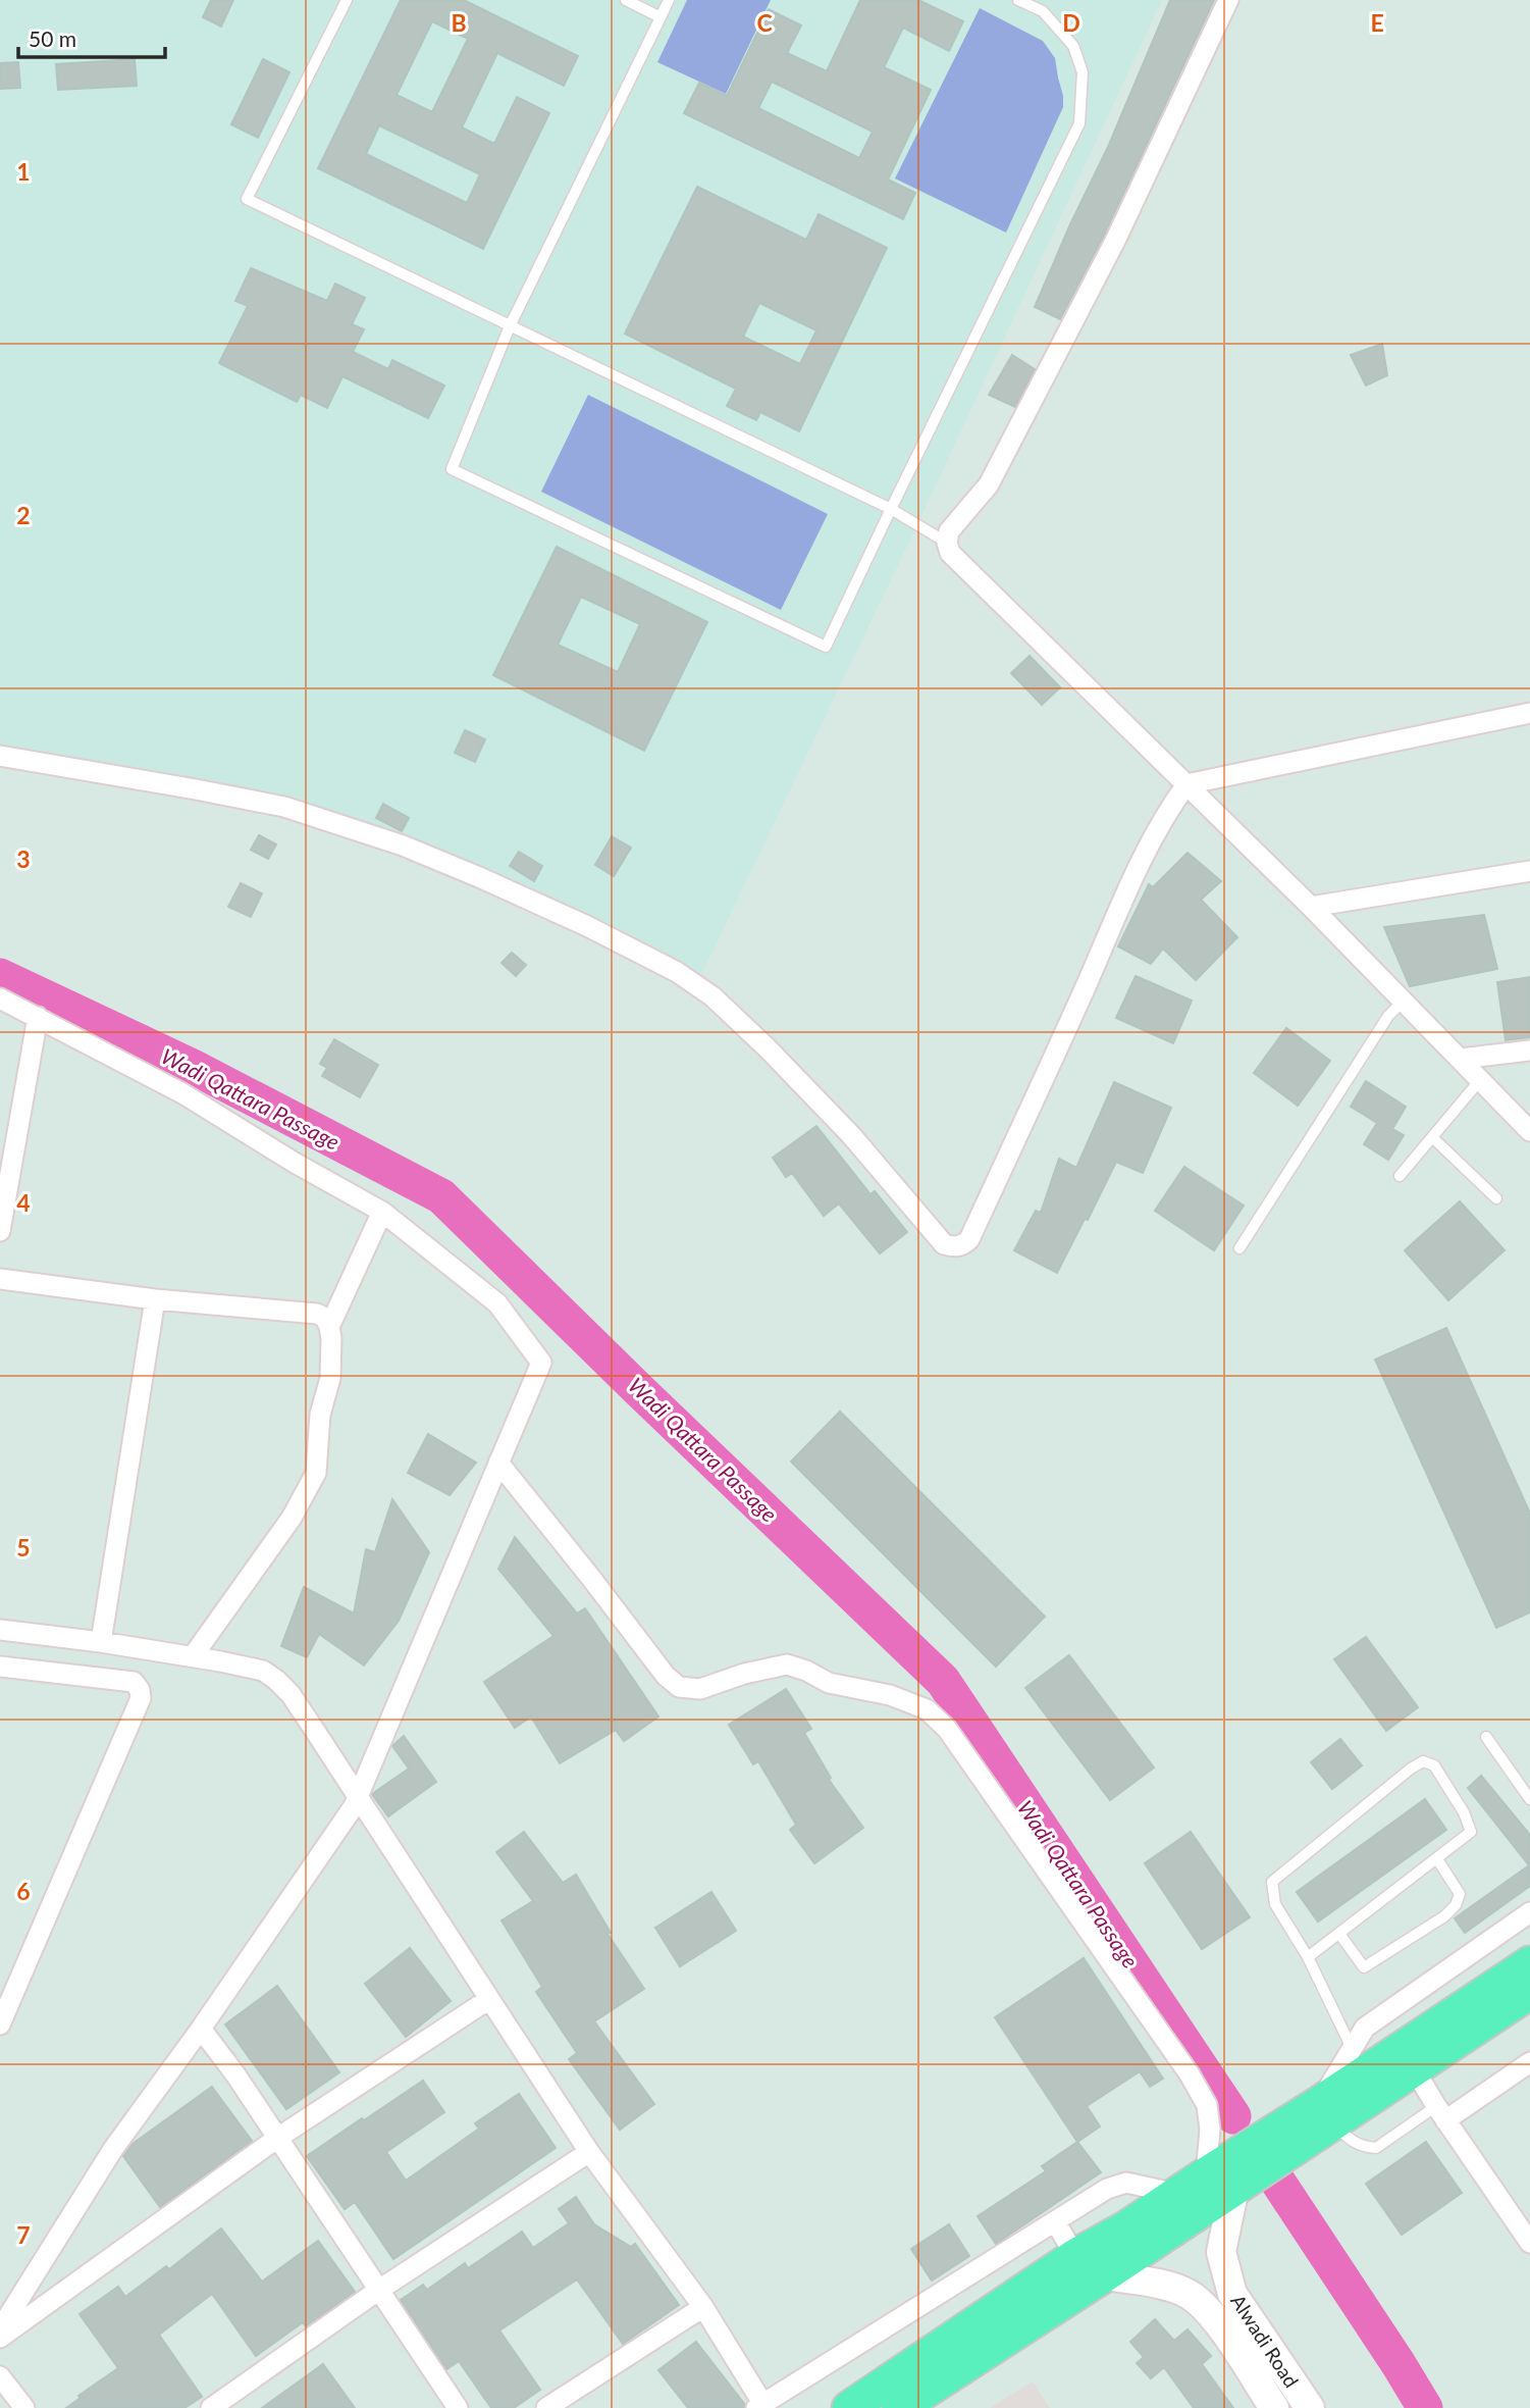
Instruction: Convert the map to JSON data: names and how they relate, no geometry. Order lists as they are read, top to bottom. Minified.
{"streets":{"main road":["Alwadi Road"]},"water":["Wadi Qattara Passage"],"scale_bar":"50 m","grid":{"columns":["B","C","D","E"],"rows":["1","2","3","4","5","6","7"]}}
